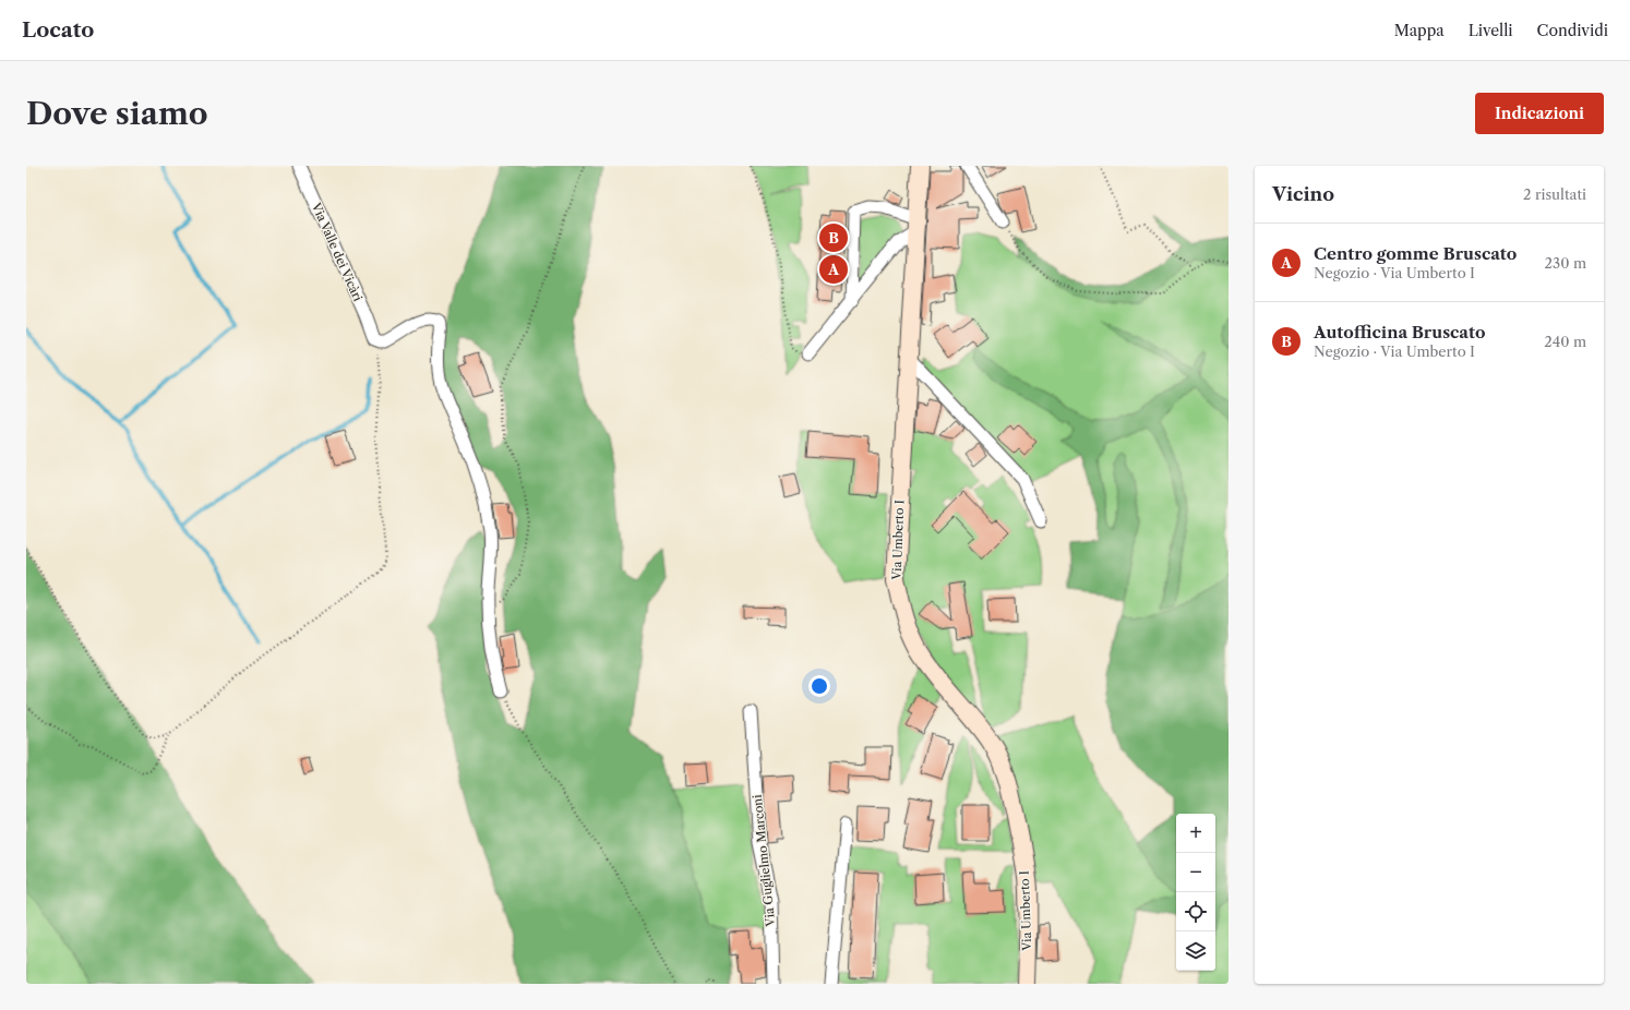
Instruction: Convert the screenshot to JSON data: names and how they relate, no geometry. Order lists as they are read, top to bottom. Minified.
{"streets":{"main road":["Via Umberto I"],"street":["Via Valle dei Vicàri","Via Guglielmo Marconi"]},"page":{"header":"Locato","nav":["Mappa","Livelli","Condividi"],"buttons":"Indicazioni","title":"Dove siamo","heading":["Vicino","2 risultati"],"pins":["B","A"],"list":[{"mark":"A","name":"Centro gomme Bruscato","note":"Negozio · Via Umberto I","value":"230 m"},{"mark":"B","name":"Autofficina Bruscato","note":"Negozio · Via Umberto I","value":"240 m"}],"map_buttons":["+","−"]}}
